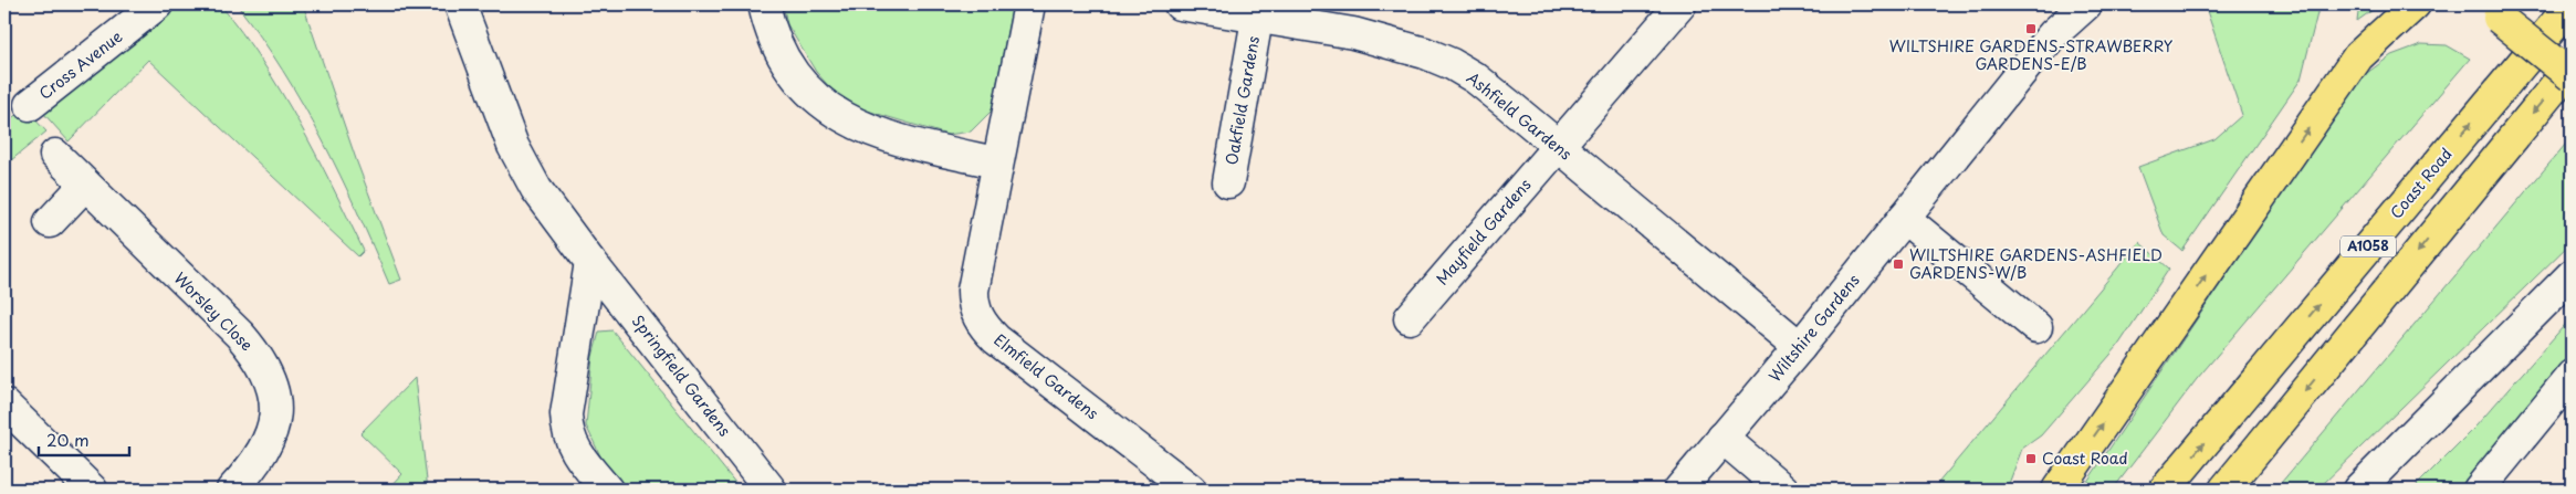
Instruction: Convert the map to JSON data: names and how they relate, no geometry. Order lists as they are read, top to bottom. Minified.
{"streets":{"main road":["Coast Road","A1058"],"street":["Cross Avenue","Oakfield Gardens","Ashfield Gardens","Mayfield Gardens","Worsley Close","Wiltshire Gardens","Springfield Gardens","Elmfield Gardens"]},"crossings":[["Oakfield Gardens","Ashfield Gardens"],["Ashfield Gardens","Mayfield Gardens"],["Ashfield Gardens","Wiltshire Gardens"]],"places":{"transit":["WILTSHIRE GARDENS-STRAWBERRY GARDENS-E/B","WILTSHIRE GARDENS-ASHFIELD GARDENS-W/B","Coast Road"]},"scale_bar":"20 m"}
